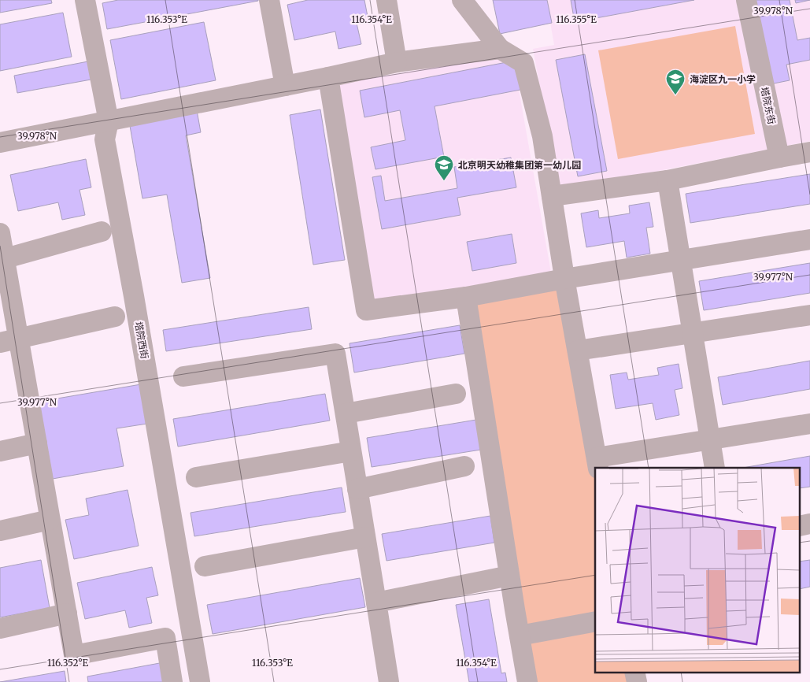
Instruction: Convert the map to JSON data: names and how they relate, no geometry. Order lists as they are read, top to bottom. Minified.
{"streets":{"street":["塔院东街","塔院西街"]},"places":{"school or university":["海淀区九一小学","北京明天幼稚集团第一幼儿园"]},"coordinates":["39.978°N","116.353°E","116.354°E","116.355°E","39.977°N","116.352°E"]}
